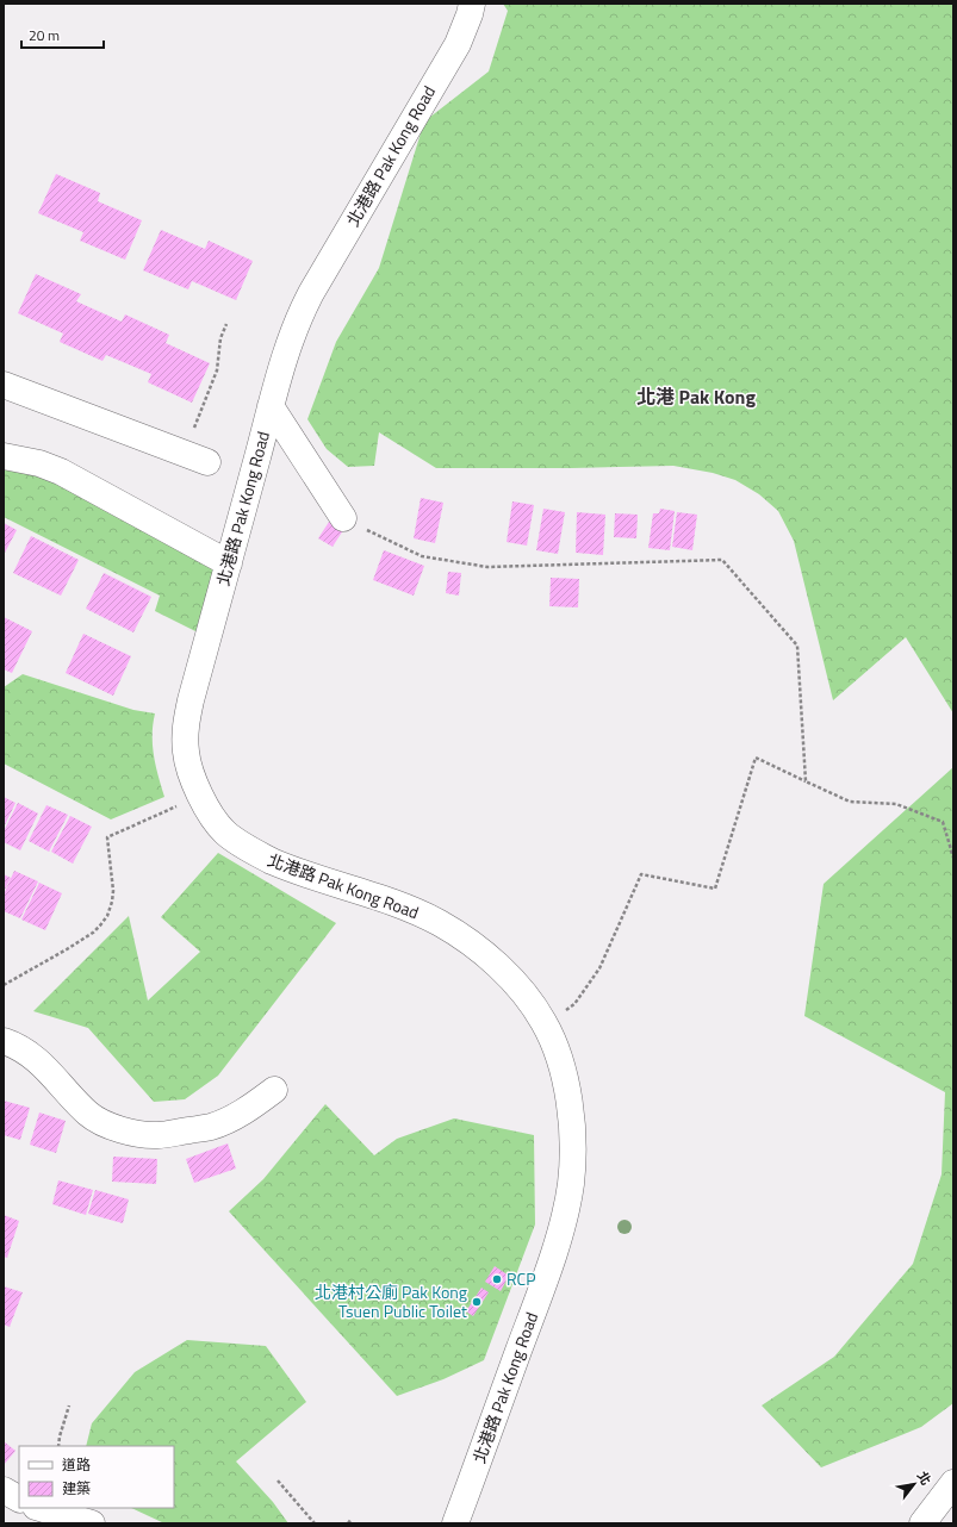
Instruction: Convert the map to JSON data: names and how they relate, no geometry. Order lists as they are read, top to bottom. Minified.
{"streets":{"street":["北港路 Pak Kong Road"]},"districts":["北港 Pak Kong"],"places":["RCP","北港村公廁 Pak Kong Tsuen Public Toilet"],"legend":["道路","建築"],"scale_bar":"20 m","north":"top right"}
